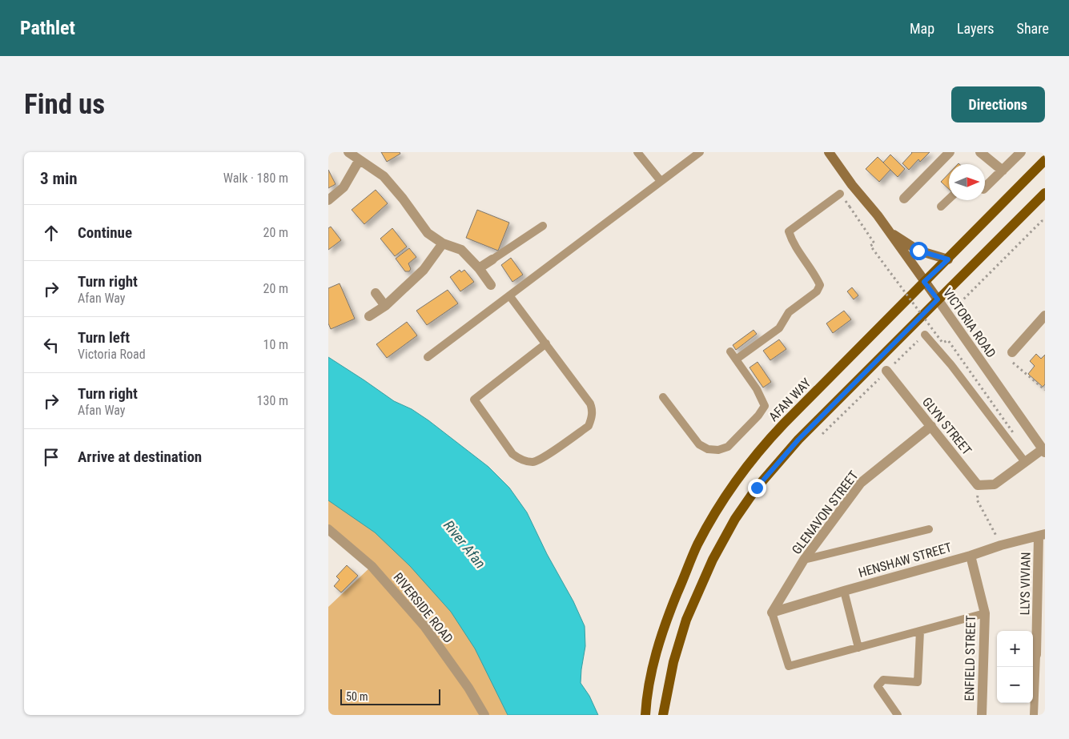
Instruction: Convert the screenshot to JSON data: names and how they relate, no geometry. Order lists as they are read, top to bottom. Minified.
{"streets":{"main road":["AFAN WAY"],"street":["VICTORIA ROAD","GLYN STREET","GLENAVON STREET","HENSHAW STREET","LLYS VIVIAN","RIVERSIDE ROAD","ENFIELD STREET"]},"crossings":[["VICTORIA ROAD","AFAN WAY"],["GLYN STREET","GLENAVON STREET"],["GLENAVON STREET","HENSHAW STREET"],["HENSHAW STREET","LLYS VIVIAN"],["HENSHAW STREET","ENFIELD STREET"]],"water":["River Afan"],"scale_bar":"50 m","north":"right","page":{"header":"Pathlet","nav":["Map","Layers","Share"],"buttons":"Directions","title":"Find us","heading":["3 min","Walk · 180 m"],"list":[["Continue","20 m"],["Turn right","Afan Way","20 m"],["Turn left","Victoria Road","10 m"],["Turn right","Afan Way","130 m"],"Arrive at destination"],"map_buttons":["+","−"],"scale":"50 m"}}
